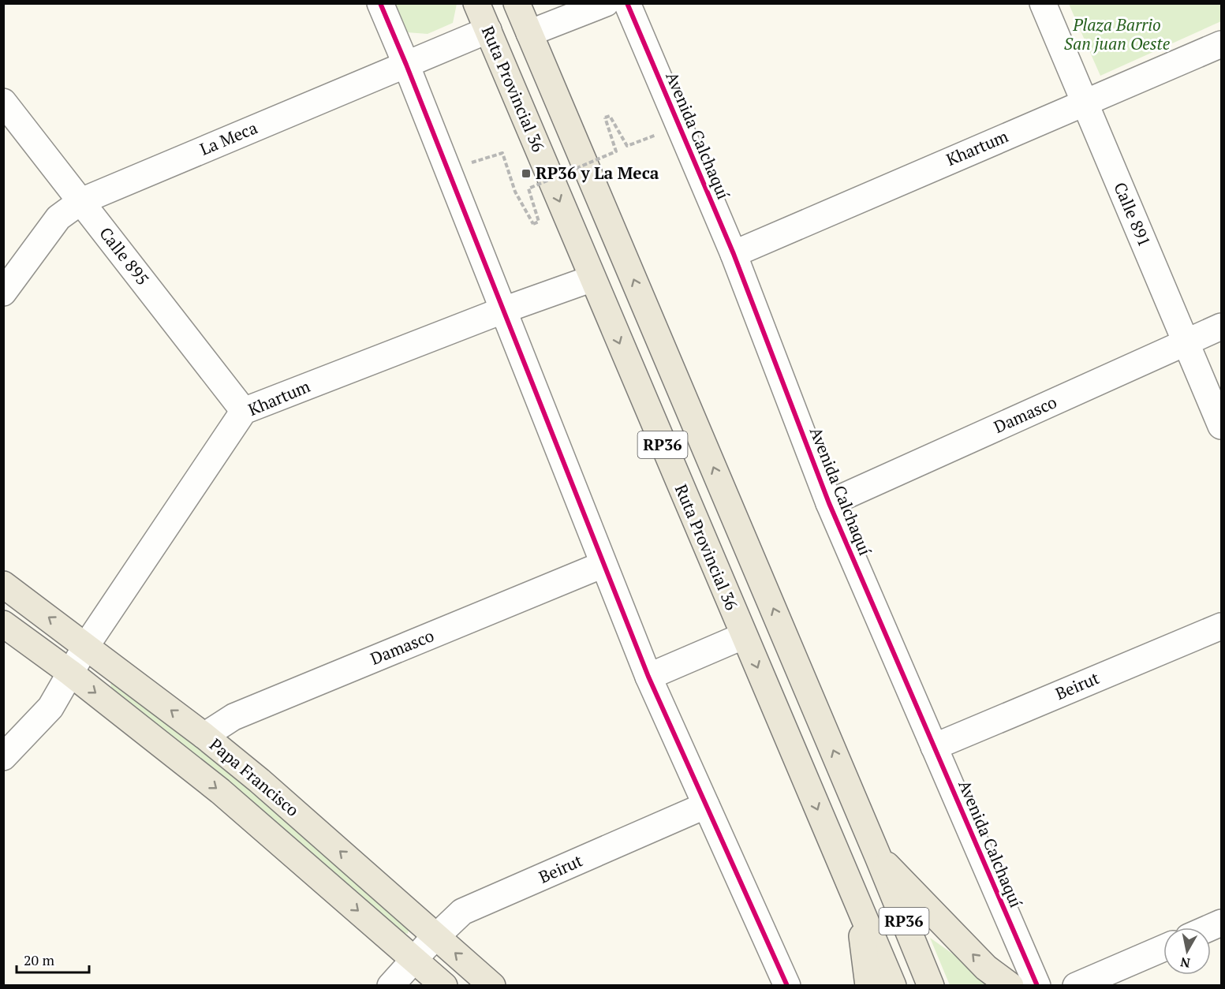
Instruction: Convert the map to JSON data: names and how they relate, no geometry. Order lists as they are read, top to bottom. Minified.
{"streets":{"main road":["Ruta Provincial 36","RP36","Papa Francisco"],"street":["Avenida Calchaquí","La Meca","Khartum","Calle 891","Calle 895","Damasco","Beirut"]},"crossings":[["Ruta Provincial 36","La Meca"],["Ruta Provincial 36","Khartum"],["Avenida Calchaquí","Khartum"],["Avenida Calchaquí","Damasco"],["Avenida Calchaquí","Beirut"],["La Meca","Calle 895"],["Khartum","Calle 891"],["Khartum","Calle 895"],["Khartum","Papa Francisco"],["Calle 891","Damasco"],["Damasco","Papa Francisco"],["Beirut","Papa Francisco"]],"parks":["Plaza Barrio San juan Oeste"],"places":{"transit":["RP36 y La Meca"]},"scale_bar":"20 m","north":"bottom"}
